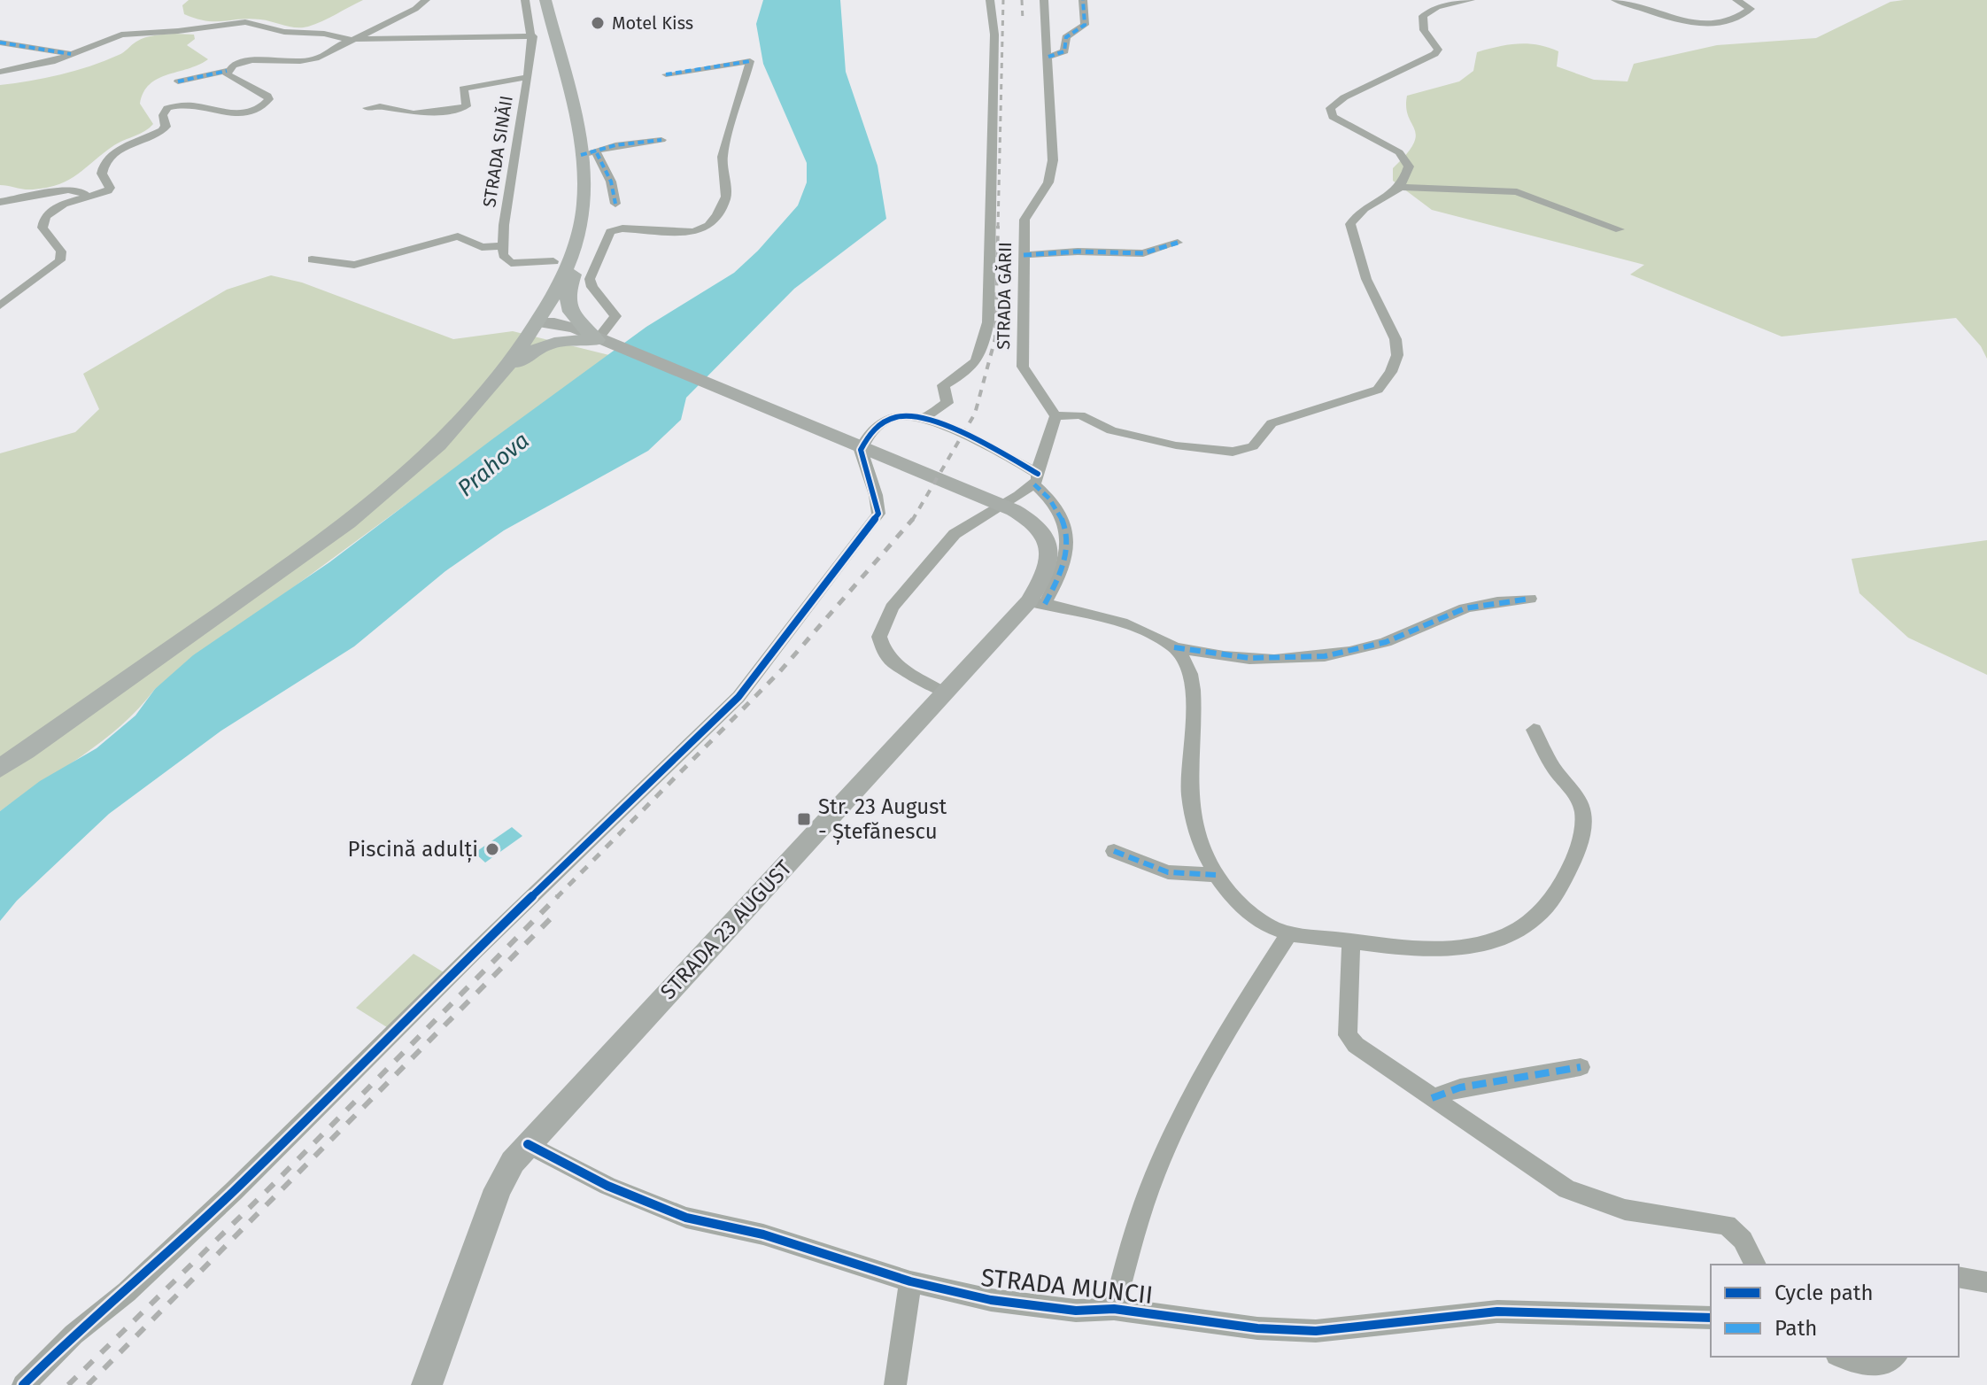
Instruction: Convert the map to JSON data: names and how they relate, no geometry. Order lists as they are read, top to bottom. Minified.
{"streets":{"main road":["STRADA 23 AUGUST"],"street":["STRADA SINĂII","STRADA GĂRII","STRADA MUNCII"]},"crossings":[["STRADA 23 AUGUST","STRADA MUNCII"]],"water":["Prahova"],"places":{"other":["Motel Kiss","Piscină adulți"],"transit":["Str. 23 August - Ștefănescu"]},"legend":["Cycle path","Path"]}
